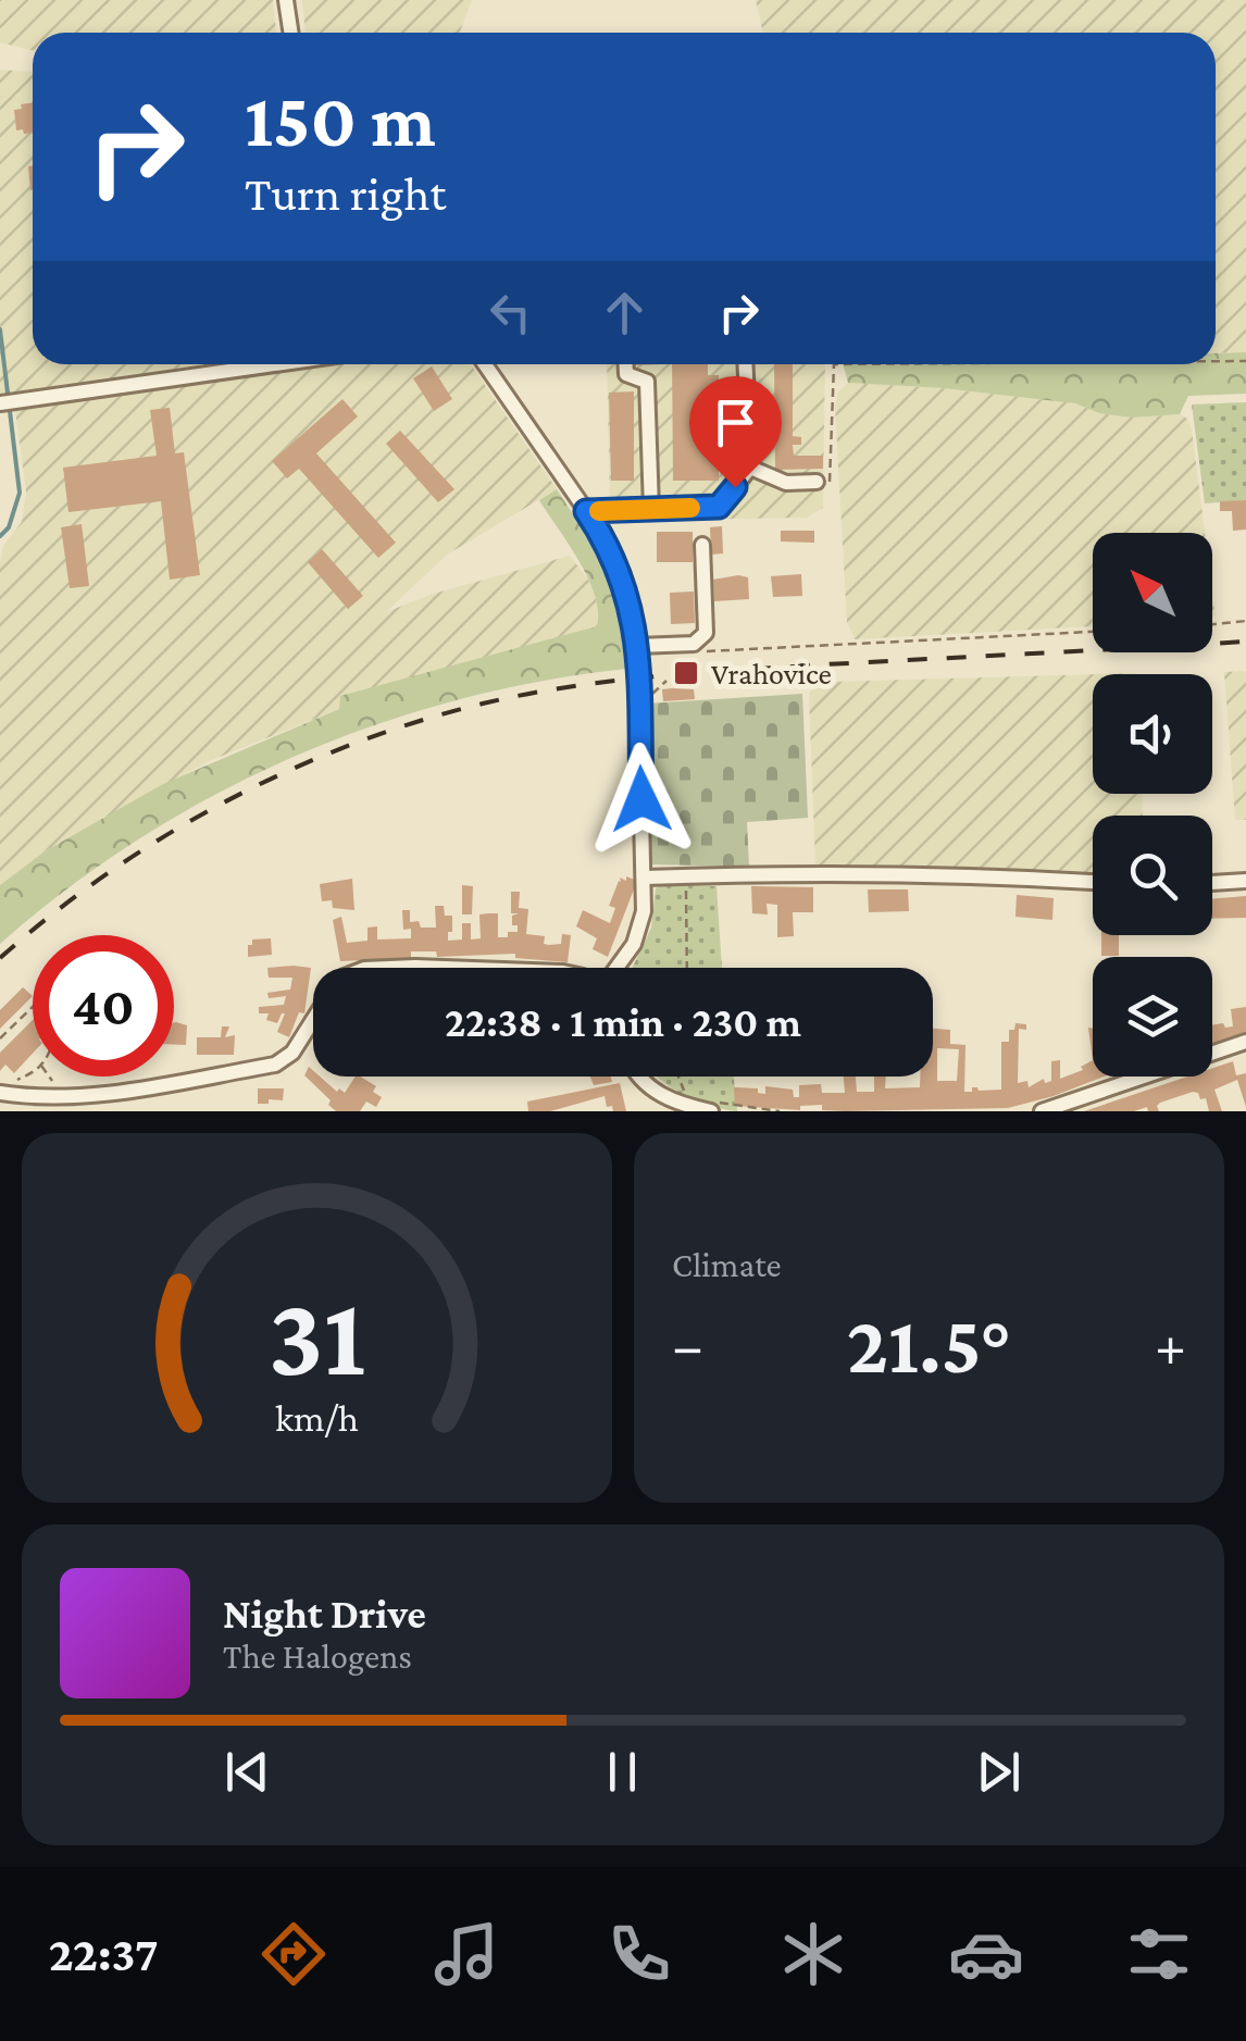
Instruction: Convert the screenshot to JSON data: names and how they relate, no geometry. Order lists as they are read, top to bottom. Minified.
{"places":{"transit":["Vrahovice"]},"north":"top left","page":{"turn":["150 m","Turn right"],"limit":"40","trip":"22:38 · 1 min · 230 m","tile":"Climate","heat":["−","21.5°","+"],"song":["Night Drive","The Halogens"],"tabs":"22:37","gauge":["31","km/h"]}}
